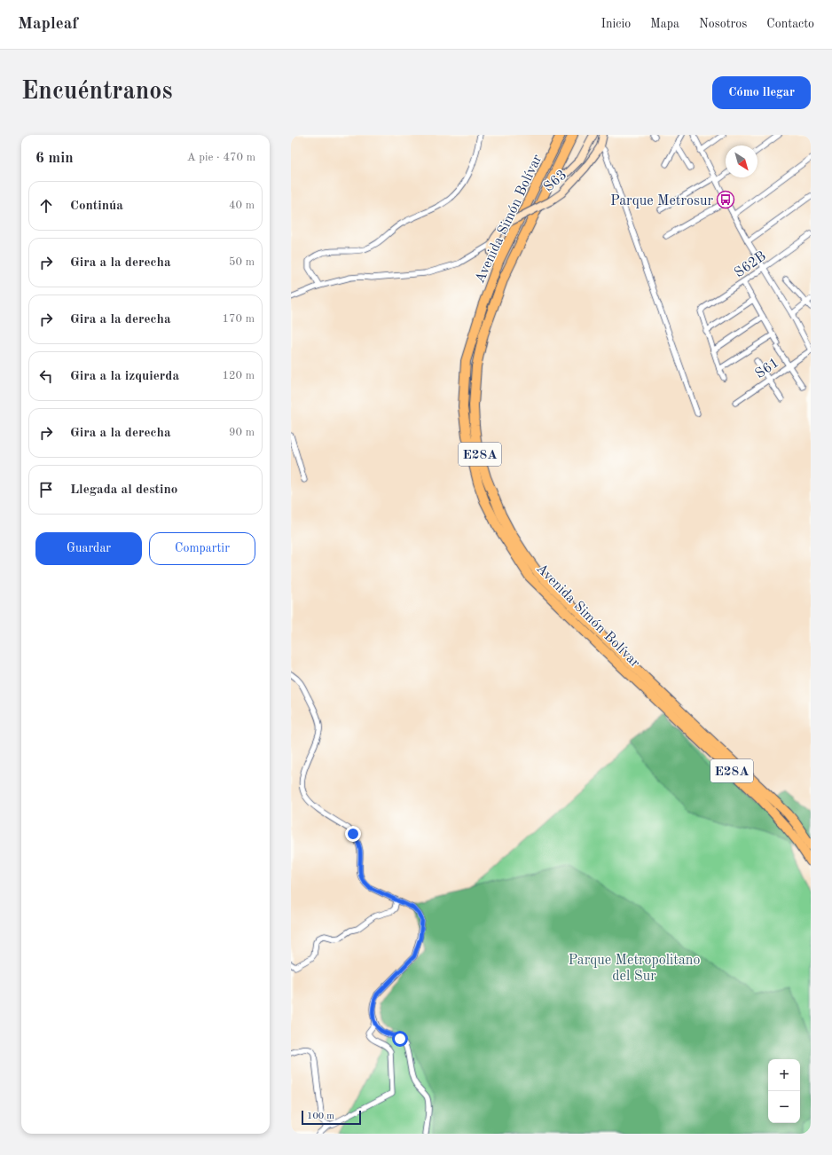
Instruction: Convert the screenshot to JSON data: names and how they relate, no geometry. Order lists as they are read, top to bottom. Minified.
{"streets":{"highway":["Avenida Simón Bolívar","E28A"],"main road":["S63"],"street":["S62B","S61"]},"crossings":[["S63","Avenida Simón Bolívar"]],"parks":["Parque Metropolitano del Sur"],"places":{"bus stop":["Parque Metrosur"]},"scale_bar":"100 m","north":"bottom right","page":{"header":"Mapleaf","nav":["Inicio","Mapa","Nosotros","Contacto"],"buttons":["Cómo llegar",["Guardar","Compartir"]],"title":"Encuéntranos","heading":["6 min","A pie · 470 m"],"list":[["Continúa","40 m"],["Gira a la derecha","50 m"],["Gira a la derecha","170 m"],["Gira a la izquierda","120 m"],["Gira a la derecha","90 m"],"Llegada al destino"],"map_buttons":["+","−"],"scale":"100 m"}}
